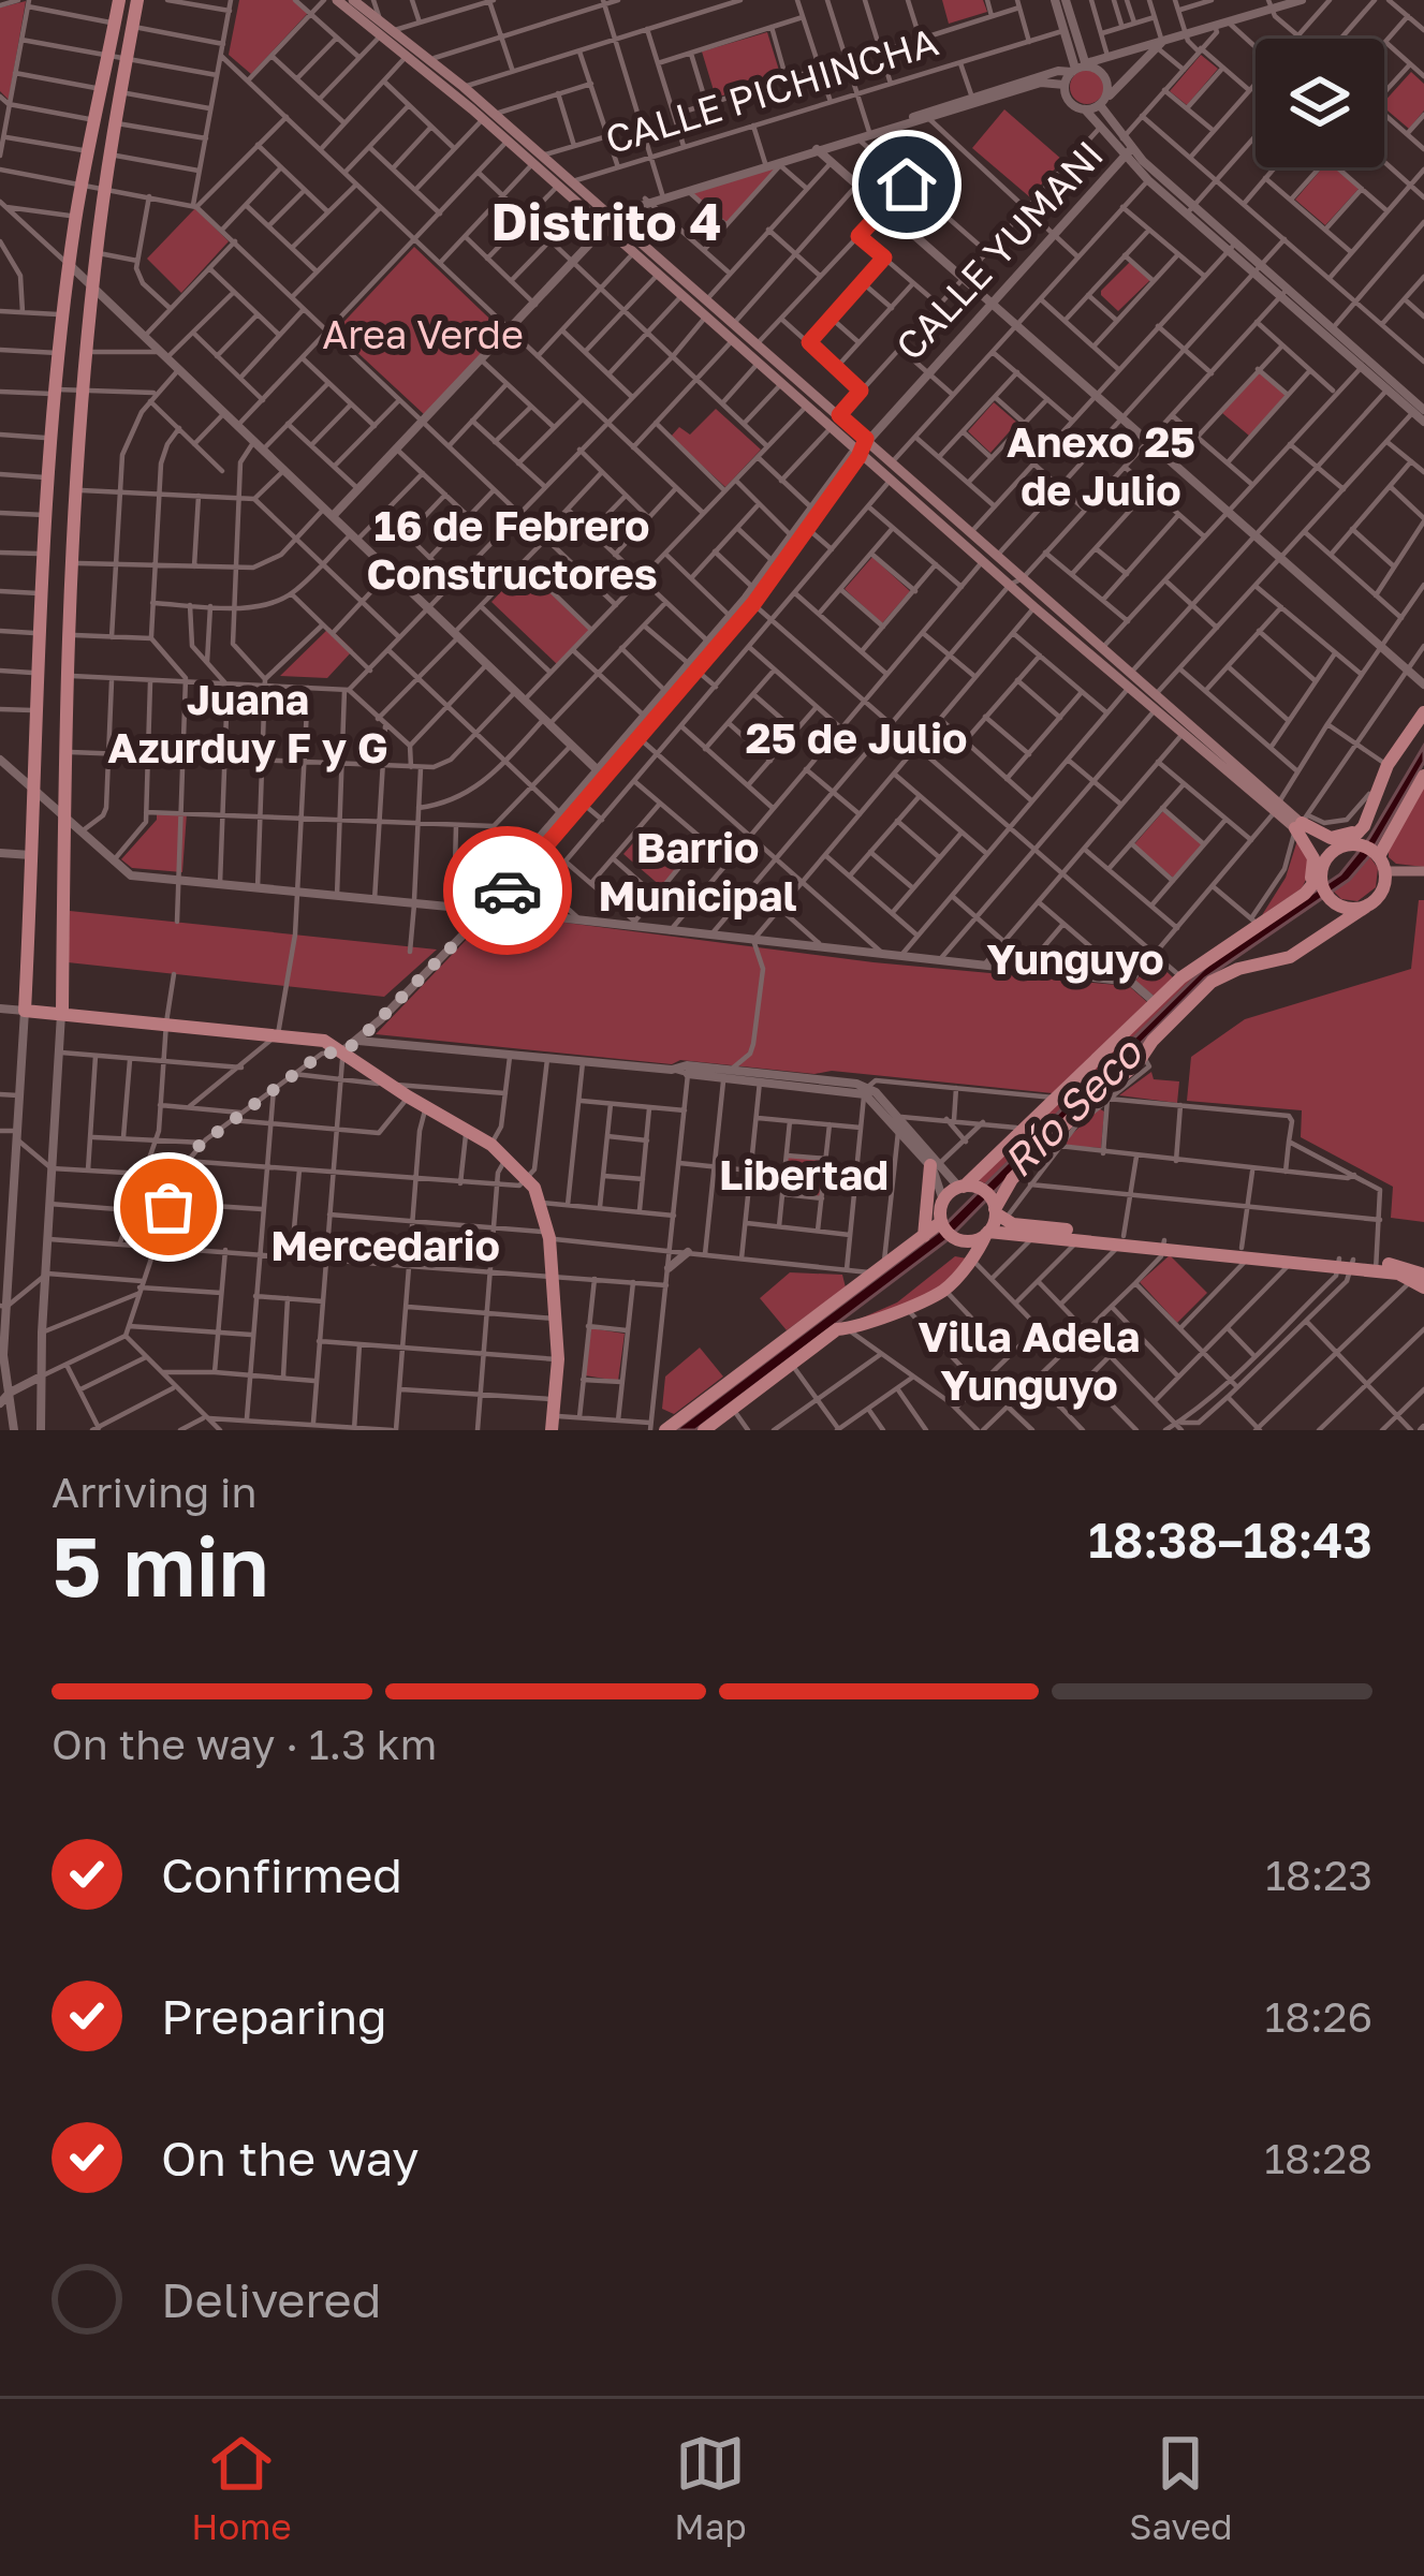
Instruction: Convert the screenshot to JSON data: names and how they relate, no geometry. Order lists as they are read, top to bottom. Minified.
{"streets":{"street":["CALLE PICHINCHA","CALLE YUMANI"]},"districts":["Distrito 4","Anexo 25 de Julio","16 de Febrero Constructores","Juana Azurduy F y G","25 de Julio","Barrio Municipal","Yunguyo","Libertad","Mercedario","Villa Adela Yunguyo"],"water":["Río Seco"],"parks":["Area Verde"],"page":{"heading":["5 min","Arriving in","18:38–18:43"],"bar":"On the way · 1.3 km","list":[["Confirmed","18:23"],["Preparing","18:26"],["On the way","18:28"],"Delivered"],"tabs":["Home","Map","Saved"]}}
